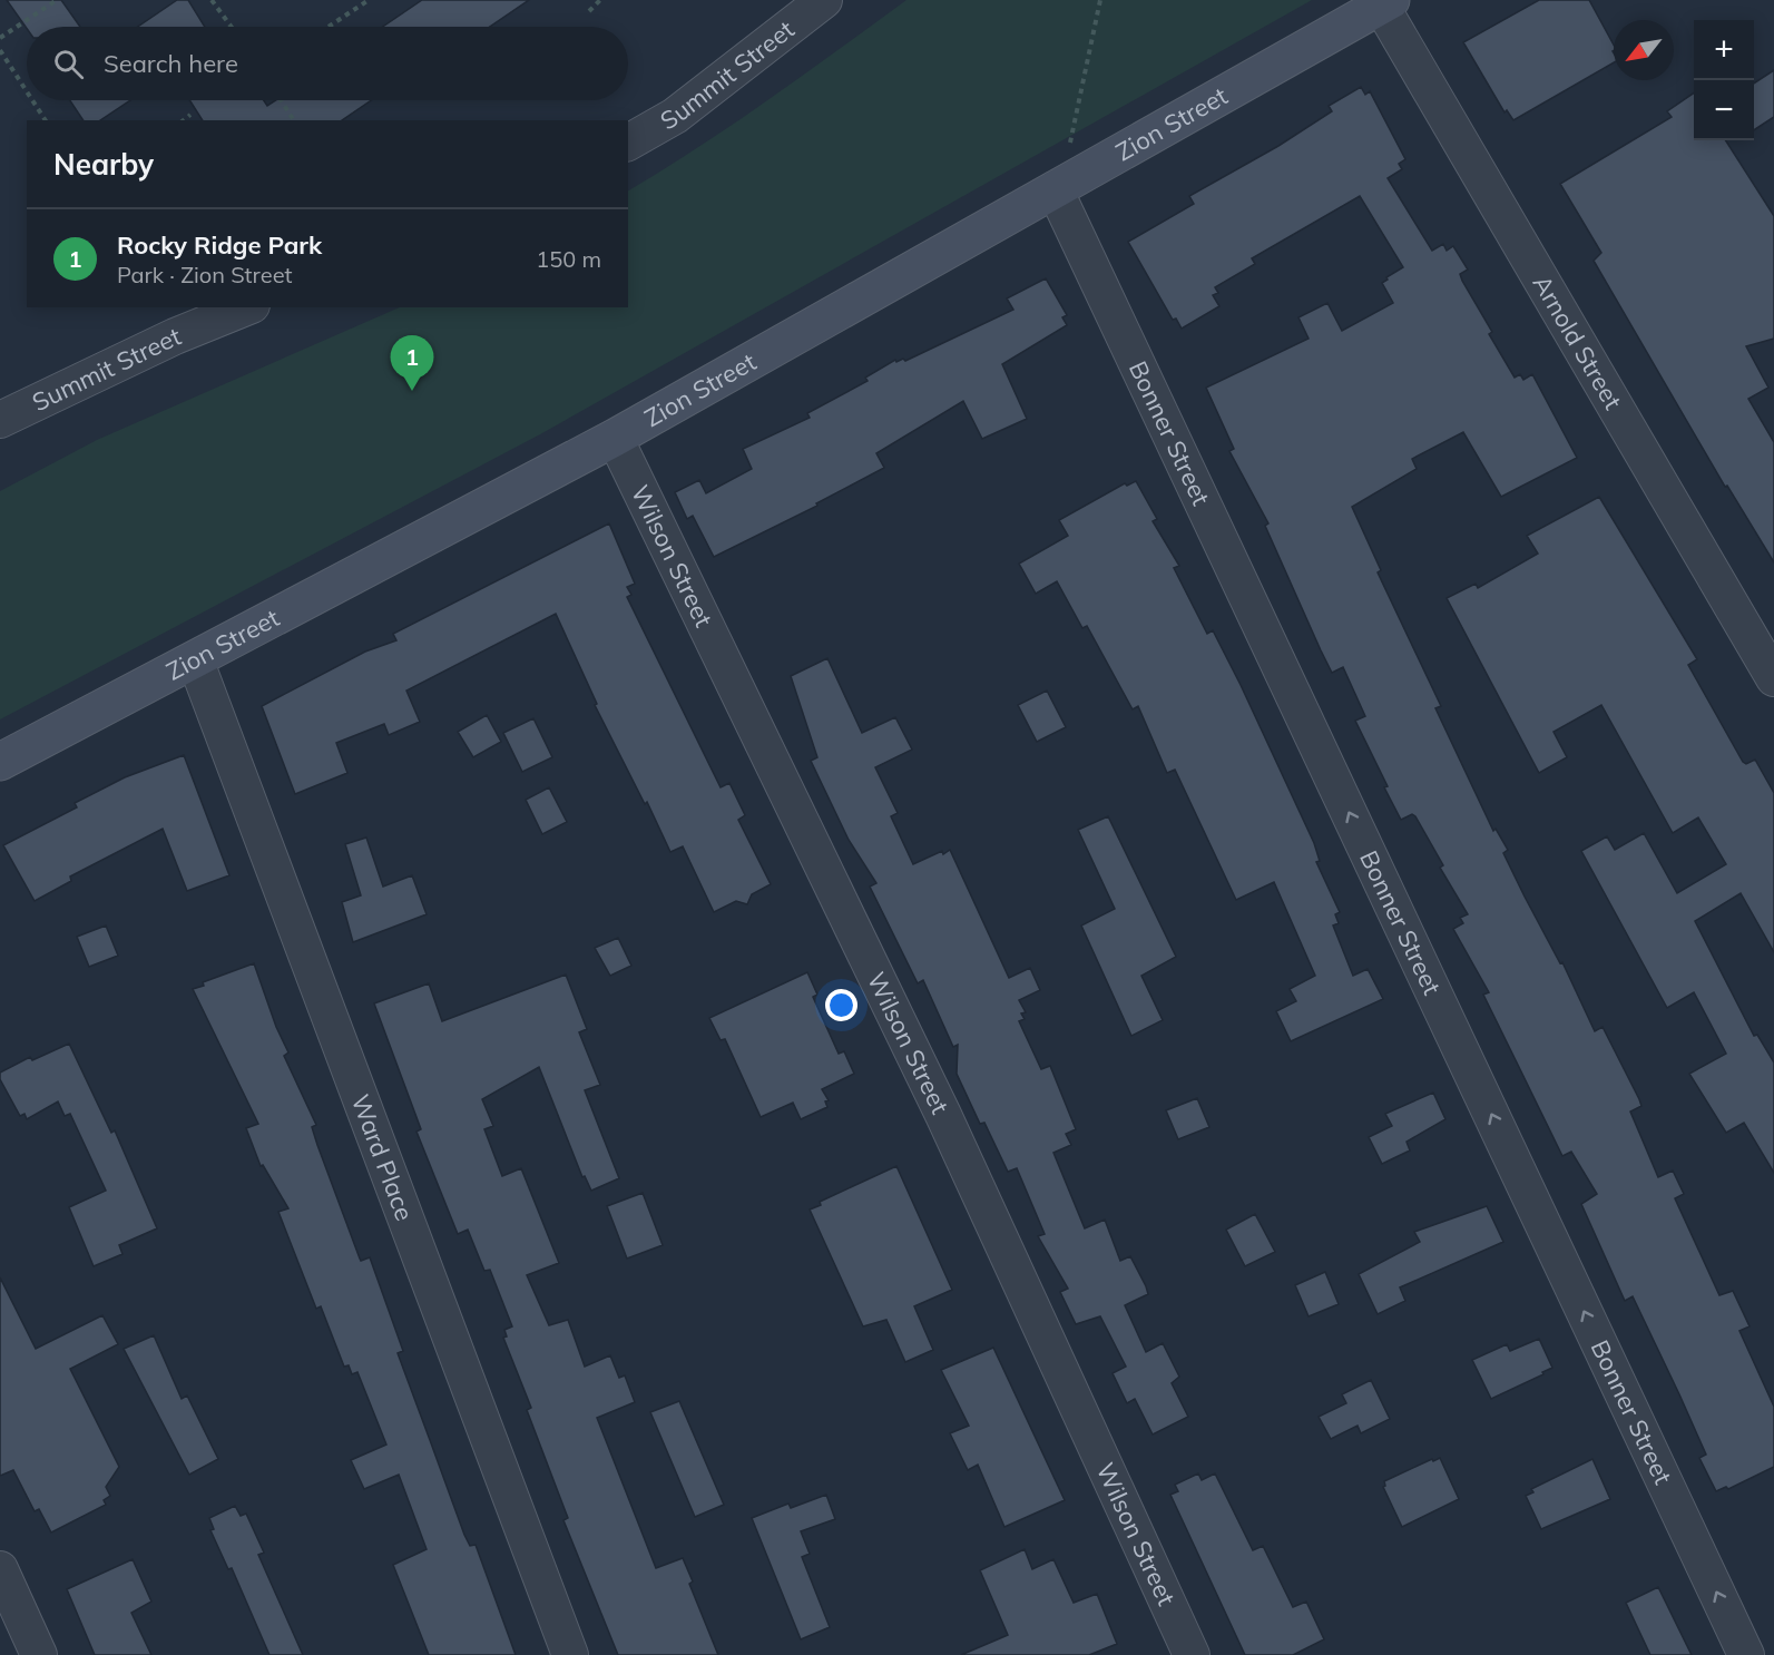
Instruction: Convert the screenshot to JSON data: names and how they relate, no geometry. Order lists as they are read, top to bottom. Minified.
{"streets":{"main road":["Zion Street"],"street":["Summit Street","Arnold Street","Bonner Street","Wilson Street","Ward Place"]},"crossings":[["Zion Street","Arnold Street"],["Zion Street","Bonner Street"],["Zion Street","Wilson Street"],["Zion Street","Ward Place"]],"one_way":["Bonner Street"],"north":"bottom left","page":{"map_buttons":["+","−"],"search":"Search here","heading":"Nearby","list":[{"mark":"1","name":"Rocky Ridge Park","note":"Park · Zion Street","value":"150 m"}],"pins":"1"}}
